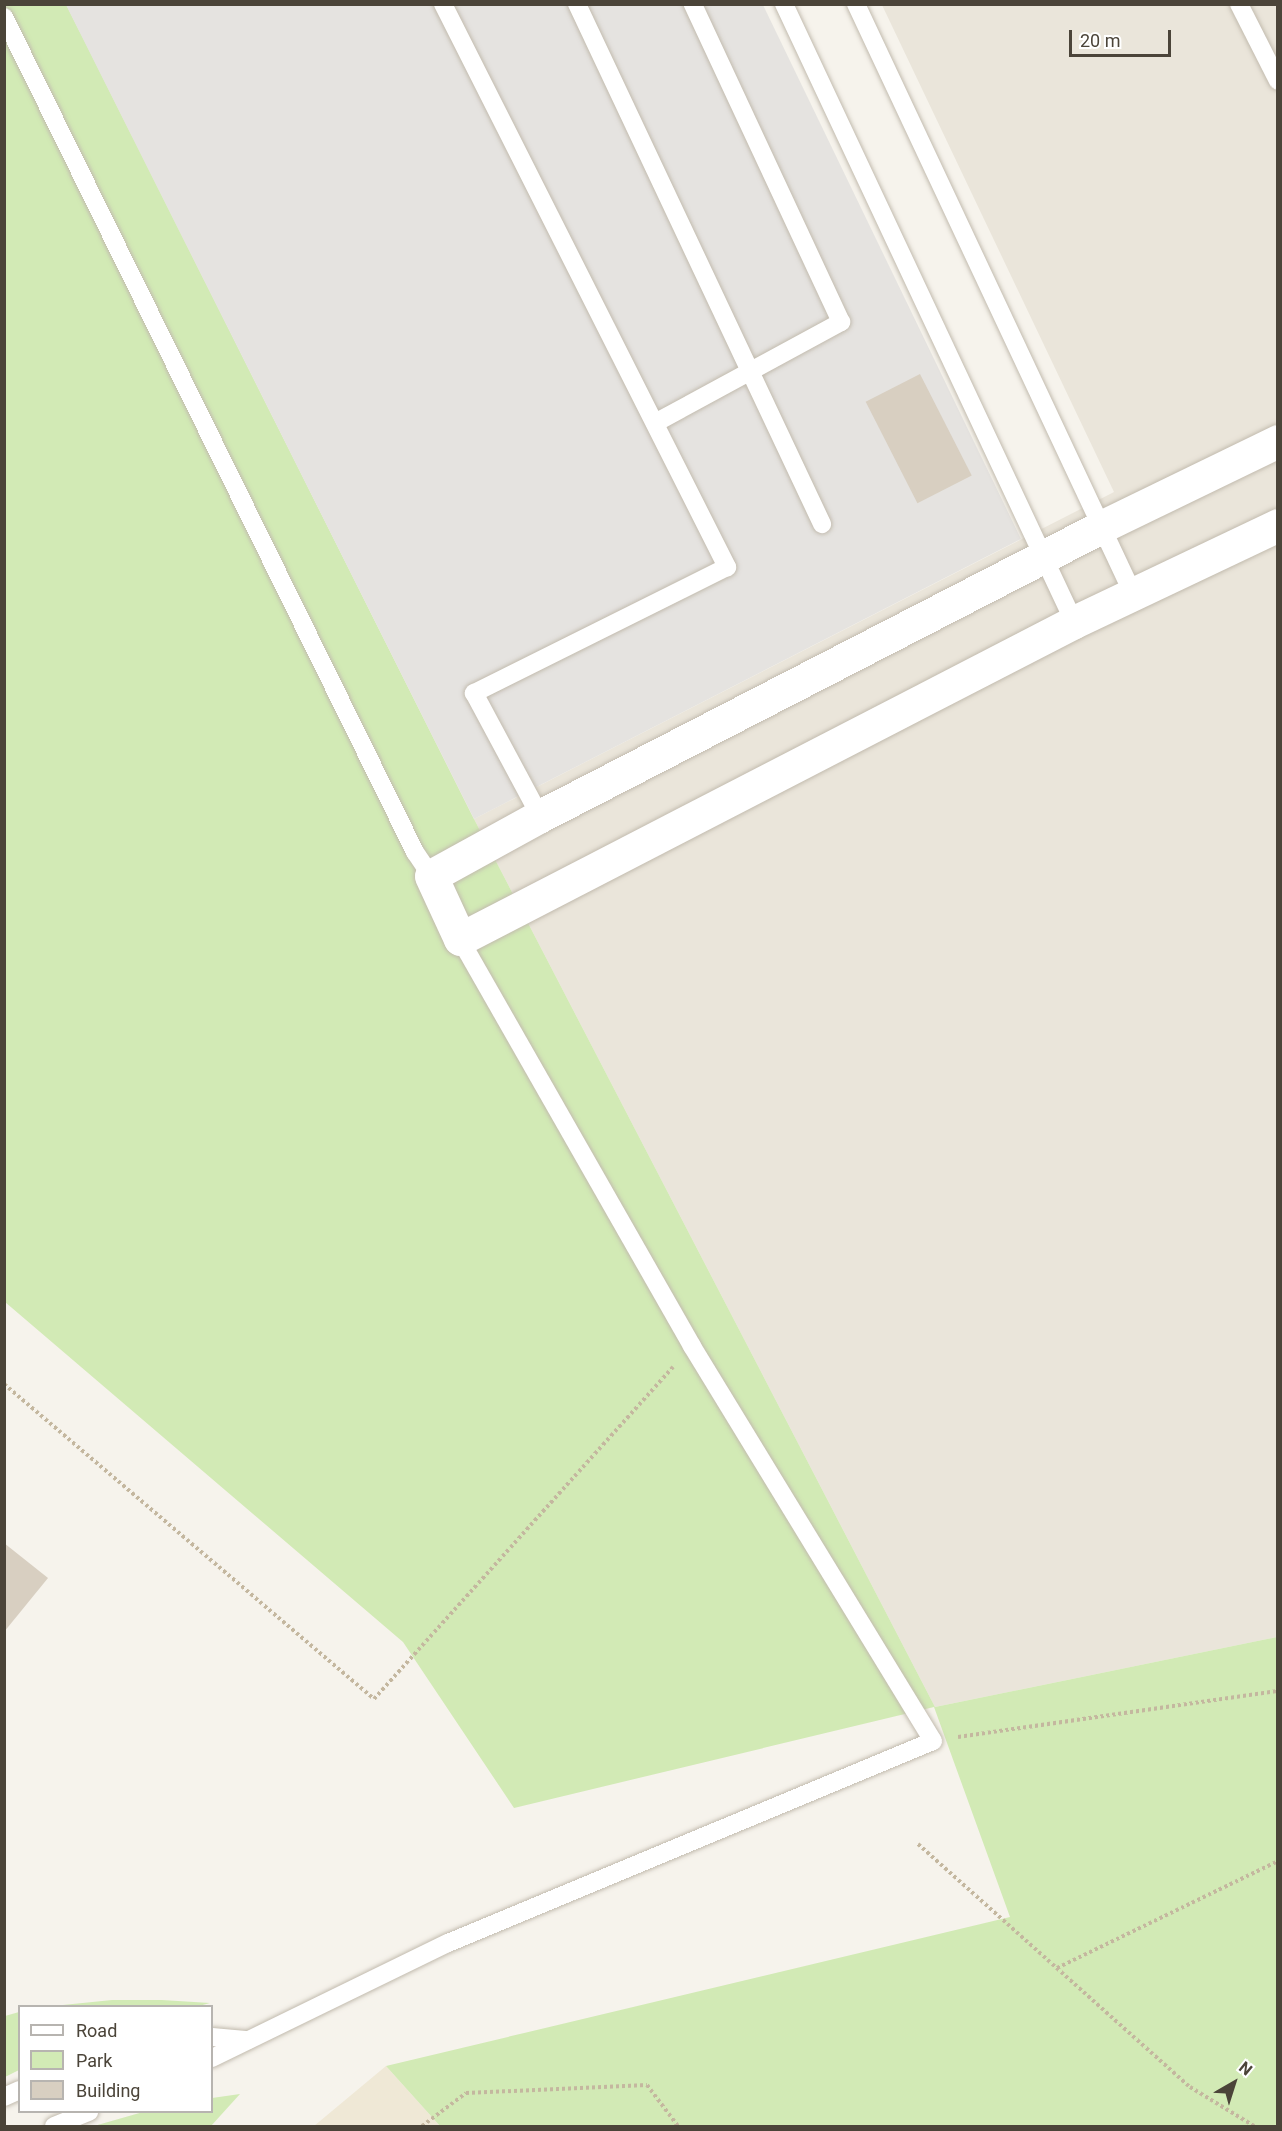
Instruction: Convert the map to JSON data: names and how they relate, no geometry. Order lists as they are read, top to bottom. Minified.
{"legend":["Road","Park","Building"],"scale_bar":"20 m","north":"top right"}
